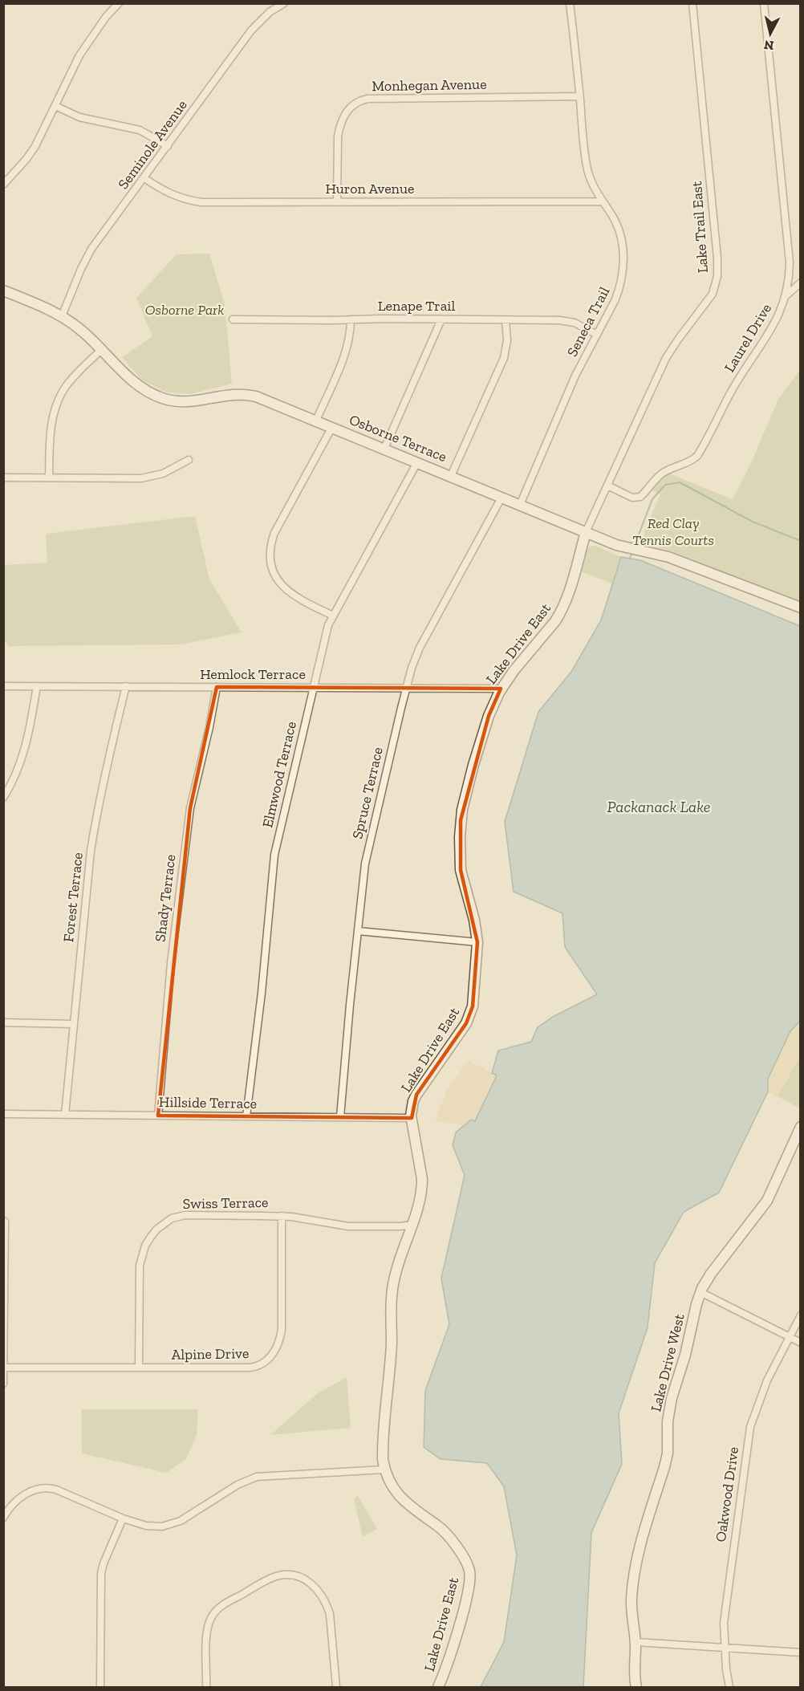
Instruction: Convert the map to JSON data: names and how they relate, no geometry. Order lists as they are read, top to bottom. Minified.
{"streets":{"street":["Monhegan Avenue","Seminole Avenue","Huron Avenue","Lake Trail East","Lenape Trail","Seneca Trail","Laurel Drive","Osborne Terrace","Lake Drive East","Hemlock Terrace","Elmwood Terrace","Spruce Terrace","Forest Terrace","Shady Terrace","Hillside Terrace","Swiss Terrace","Alpine Drive","Lake Drive West","Oakwood Drive"]},"crossings":[["Monhegan Avenue","Huron Avenue"],["Monhegan Avenue","Seneca Trail"],["Seminole Avenue","Huron Avenue"],["Seminole Avenue","Osborne Terrace"],["Huron Avenue","Seneca Trail"],["Lake Trail East","Laurel Drive"],["Lake Trail East","Osborne Terrace"],["Lake Trail East","Lake Drive East"],["Lenape Trail","Seneca Trail"],["Seneca Trail","Osborne Terrace"],["Osborne Terrace","Lake Drive East"],["Osborne Terrace","Elmwood Terrace"],["Osborne Terrace","Spruce Terrace"],["Lake Drive East","Hemlock Terrace"],["Lake Drive East","Hillside Terrace"],["Lake Drive East","Swiss Terrace"],["Hemlock Terrace","Elmwood Terrace"],["Hemlock Terrace","Spruce Terrace"],["Hemlock Terrace","Forest Terrace"],["Hemlock Terrace","Shady Terrace"],["Elmwood Terrace","Hillside Terrace"],["Spruce Terrace","Hillside Terrace"],["Forest Terrace","Hillside Terrace"],["Shady Terrace","Hillside Terrace"],["Swiss Terrace","Alpine Drive"]],"water":["Packanack Lake"],"parks":["Osborne Park","Red Clay Tennis Courts"],"north":"bottom"}
